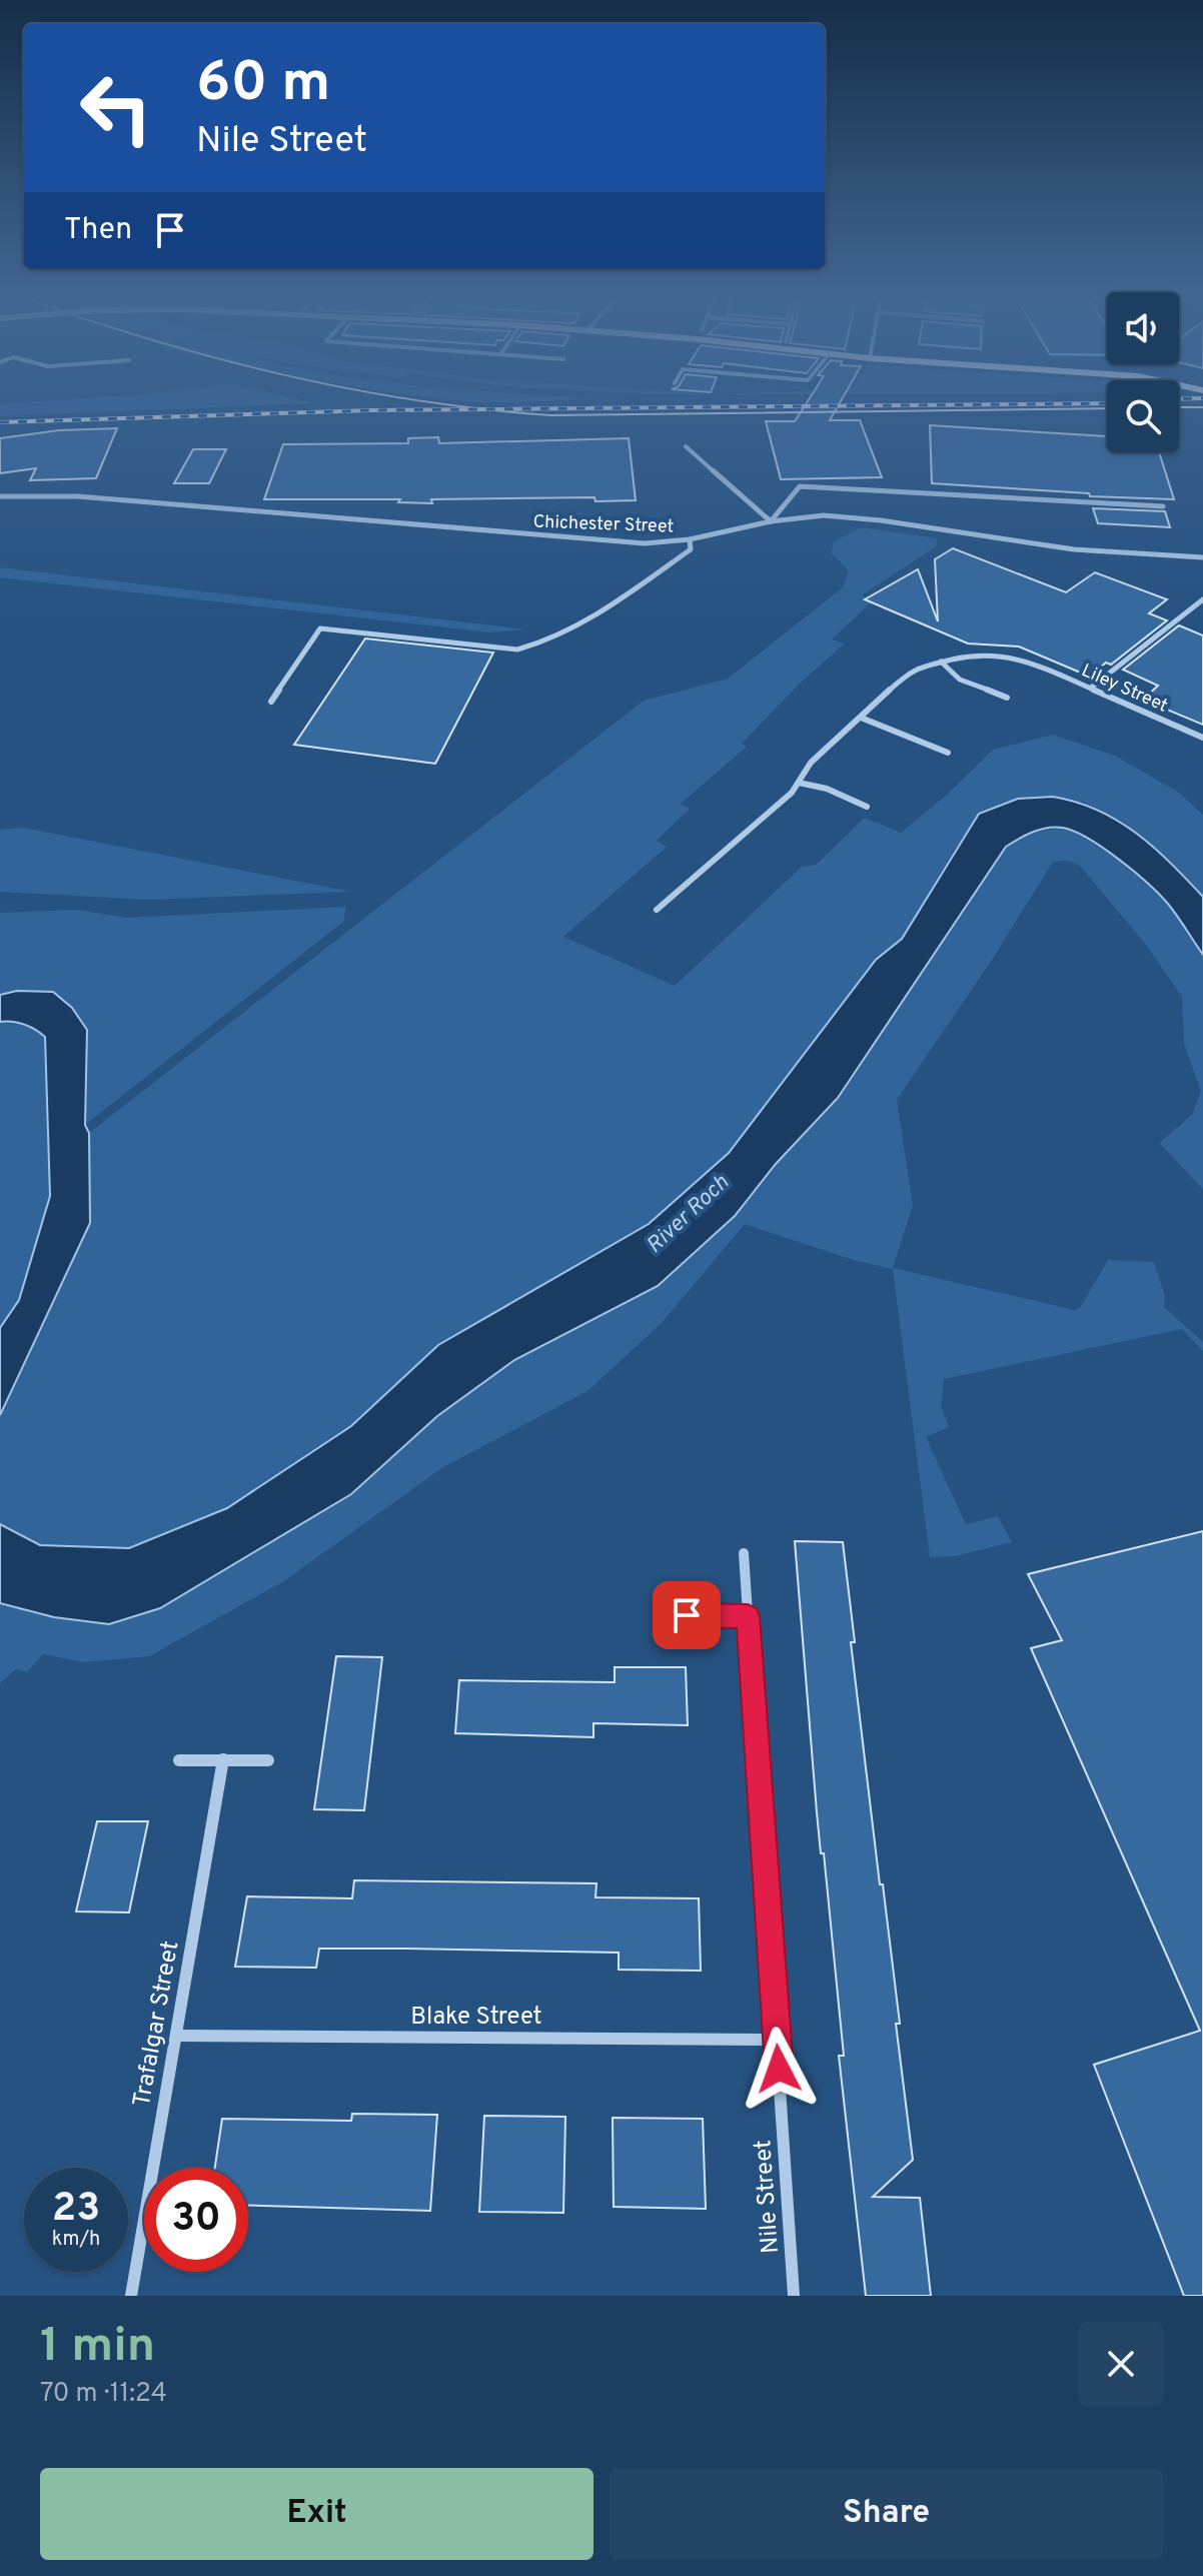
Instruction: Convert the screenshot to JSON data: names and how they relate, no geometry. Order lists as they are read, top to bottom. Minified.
{"streets":{"street":["Chichester Street","Liley Street","Blake Street","Trafalgar Street","Nile Street"]},"crossings":[["Blake Street","Trafalgar Street"],["Blake Street","Nile Street"]],"water":["River Roch"],"page":{"turn":["60 m","Nile Street"],"then":"Then","speed":"23 km/h","limit":"30","heading":["1 min","70 m · 11:24"],"buttons":["Exit","Share"]}}
